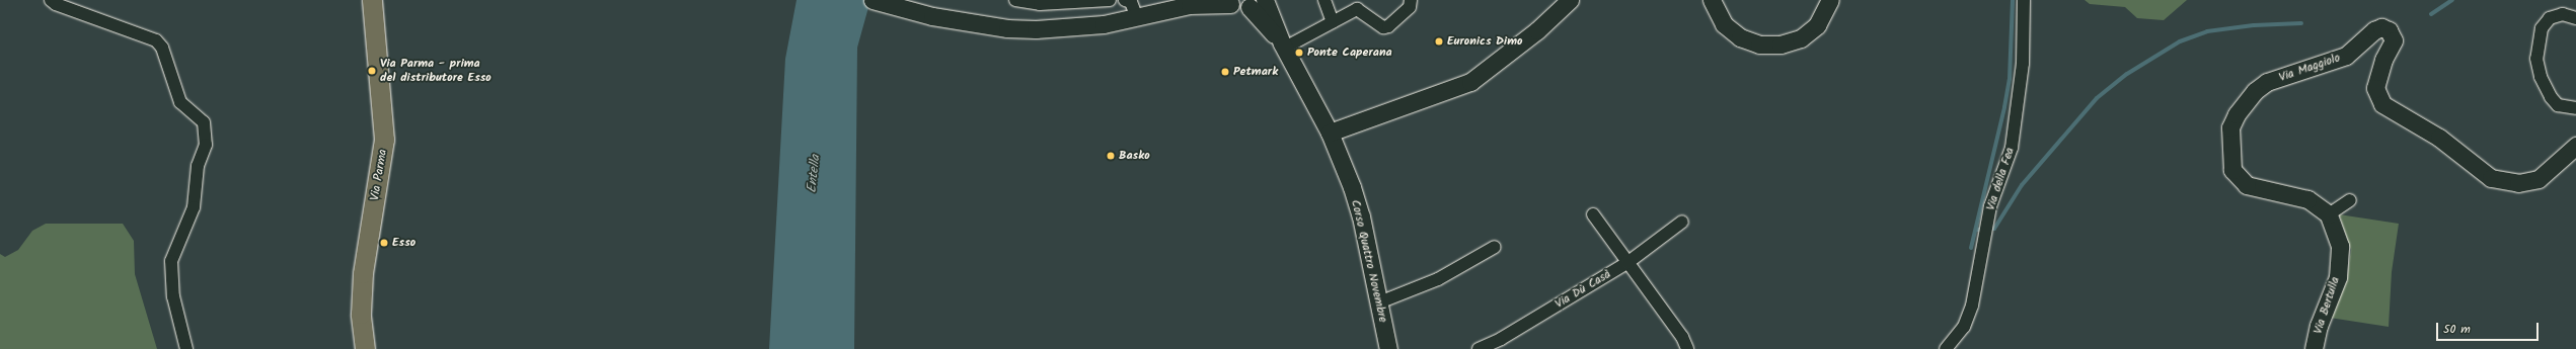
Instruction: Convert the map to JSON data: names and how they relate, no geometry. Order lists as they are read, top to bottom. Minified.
{"streets":{"main road":["Via Parma"],"street":["Via Maggiolo","Via della Fea","Corso Quattro Novembre","Via Dù Casà","Via Bertulla"]},"crossings":[["Via Maggiolo","Via Bertulla"]],"water":["Entella"],"places":["Euronics Dimo","Ponte Caperana","Via Parma - prima del distributore Esso","Petmark","Basko","Esso"],"scale_bar":"50 m"}
